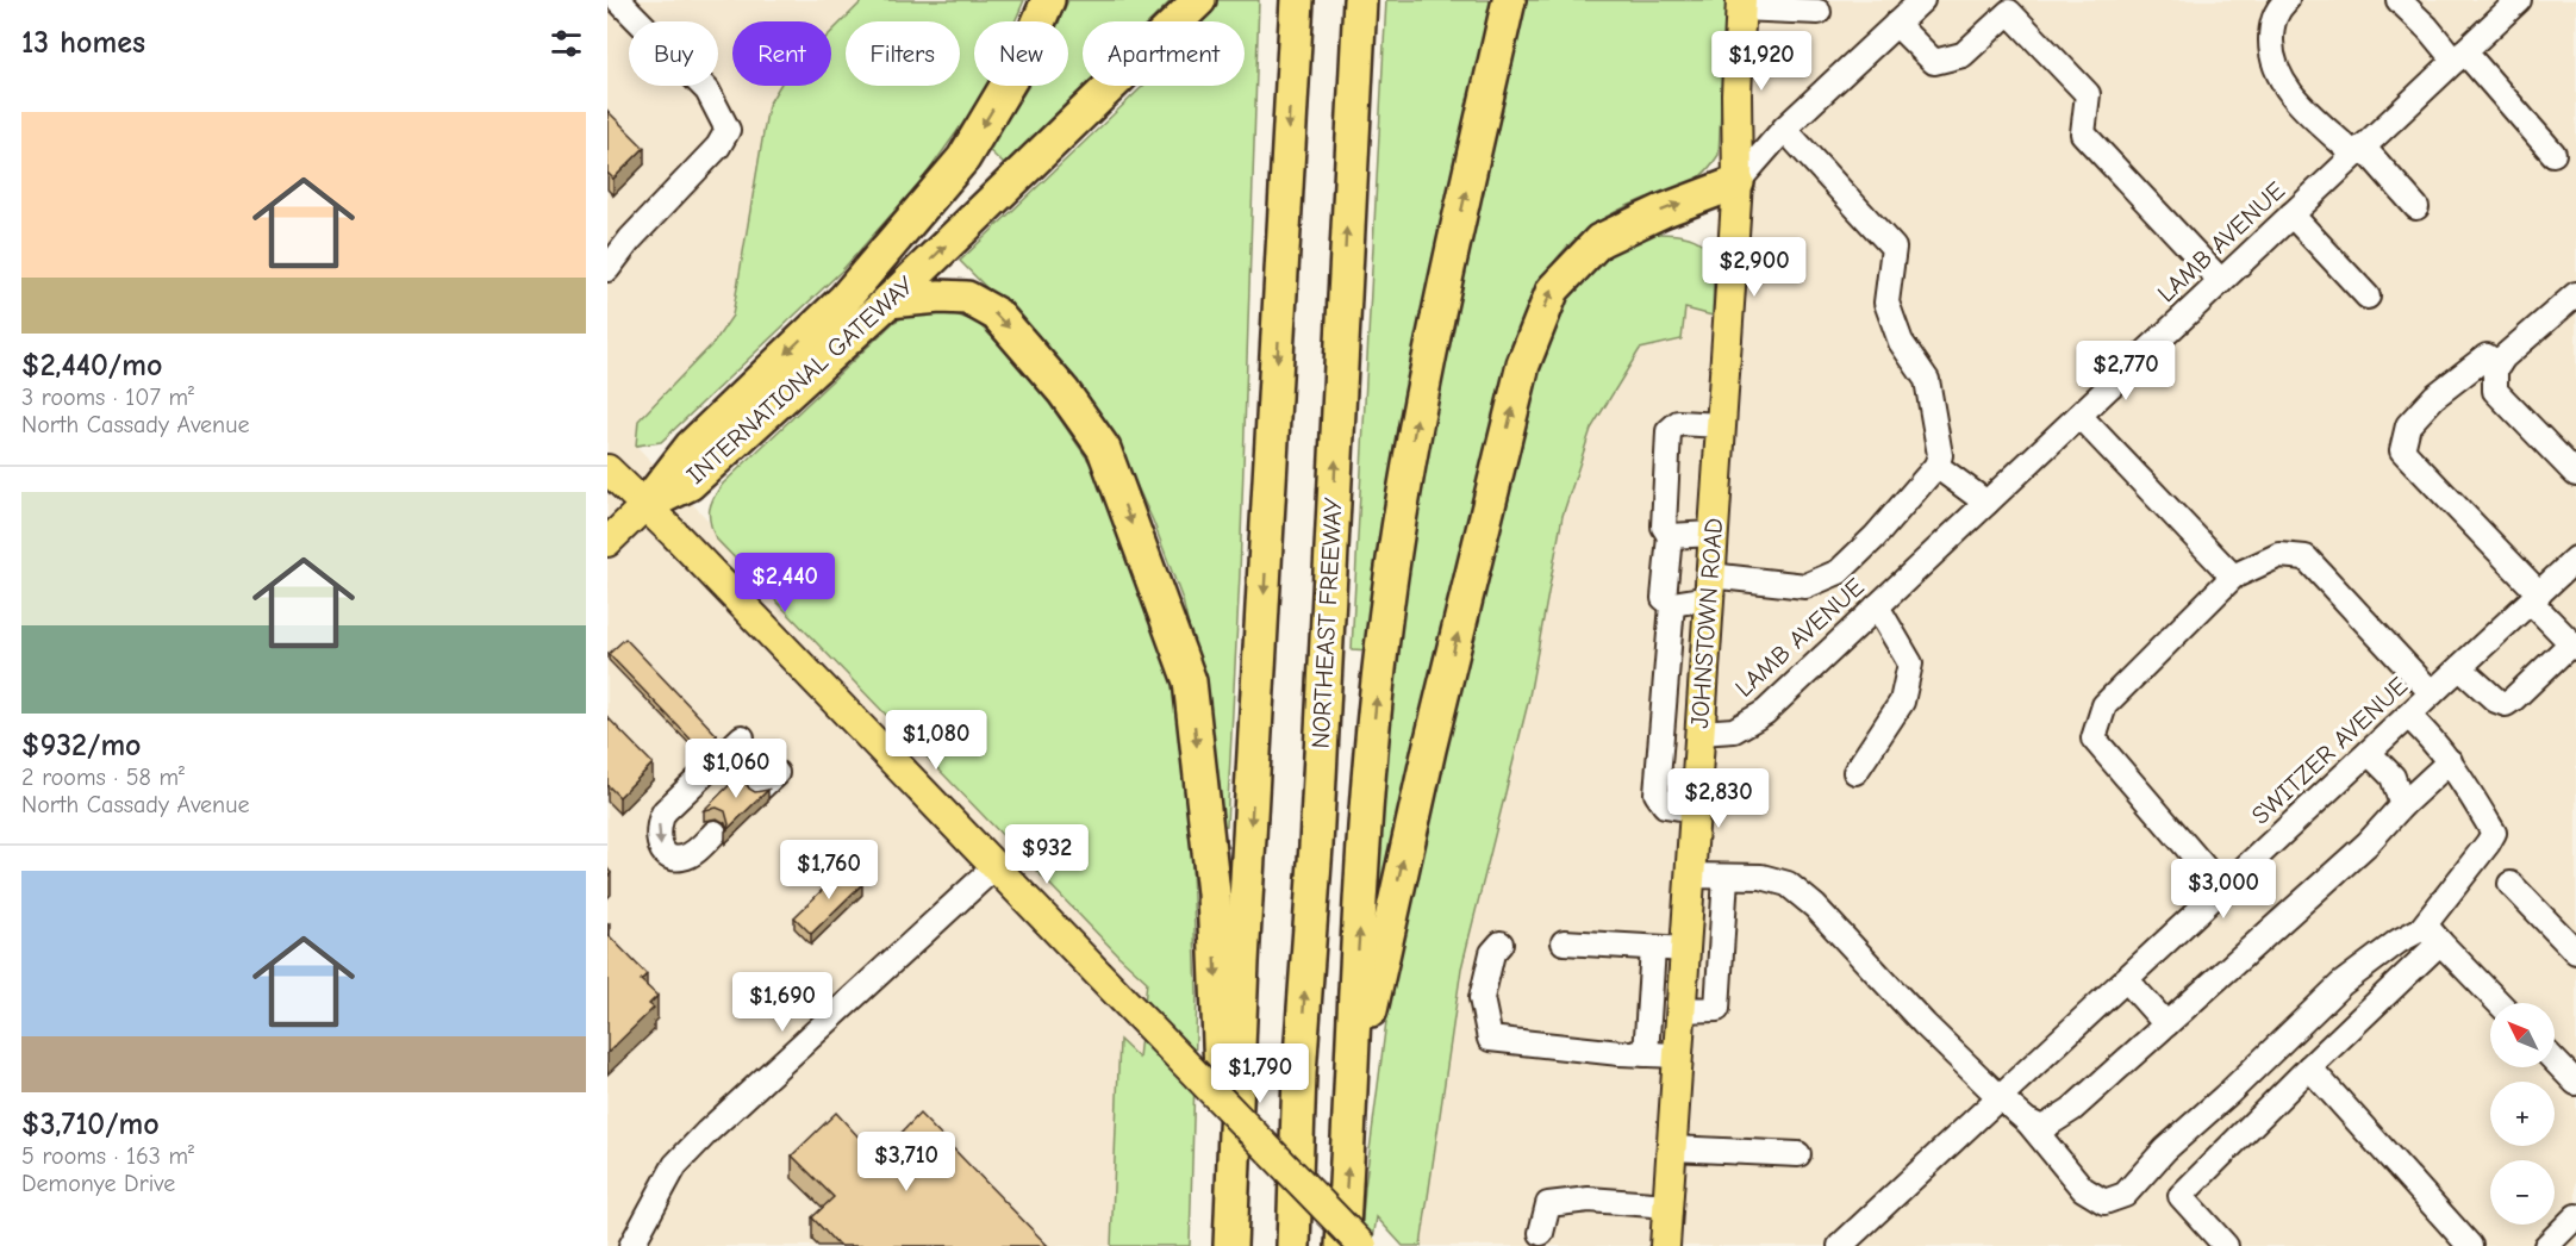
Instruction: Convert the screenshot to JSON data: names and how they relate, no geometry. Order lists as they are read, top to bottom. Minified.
{"streets":{"highway":["INTERNATIONAL GATEWAY","NORTHEAST FREEWAY"],"main road":["JOHNSTOWN ROAD"],"street":["LAMB AVENUE","SWITZER AVENUE"]},"crossings":[["LAMB AVENUE","JOHNSTOWN ROAD"]],"north":"top left","page":{"heading":"13 homes","chip":["Buy","Rent","Filters","New","Apartment"],"price":["$1,920","$2,900","$2,770","$2,440","$1,080","$1,060","$2,830","$932","$1,760","$3,000","$1,690","$1,790","$3,710"],"list":[{"name":"$2,440/mo","note":"3 rooms · 107 m² · North Cassady Avenue"},{"name":"$932/mo","note":"2 rooms · 58 m² · North Cassady Avenue"},{"name":"$3,710/mo","note":"5 rooms · 163 m² · Demonye Drive"}],"map_buttons":["+","−"]}}
